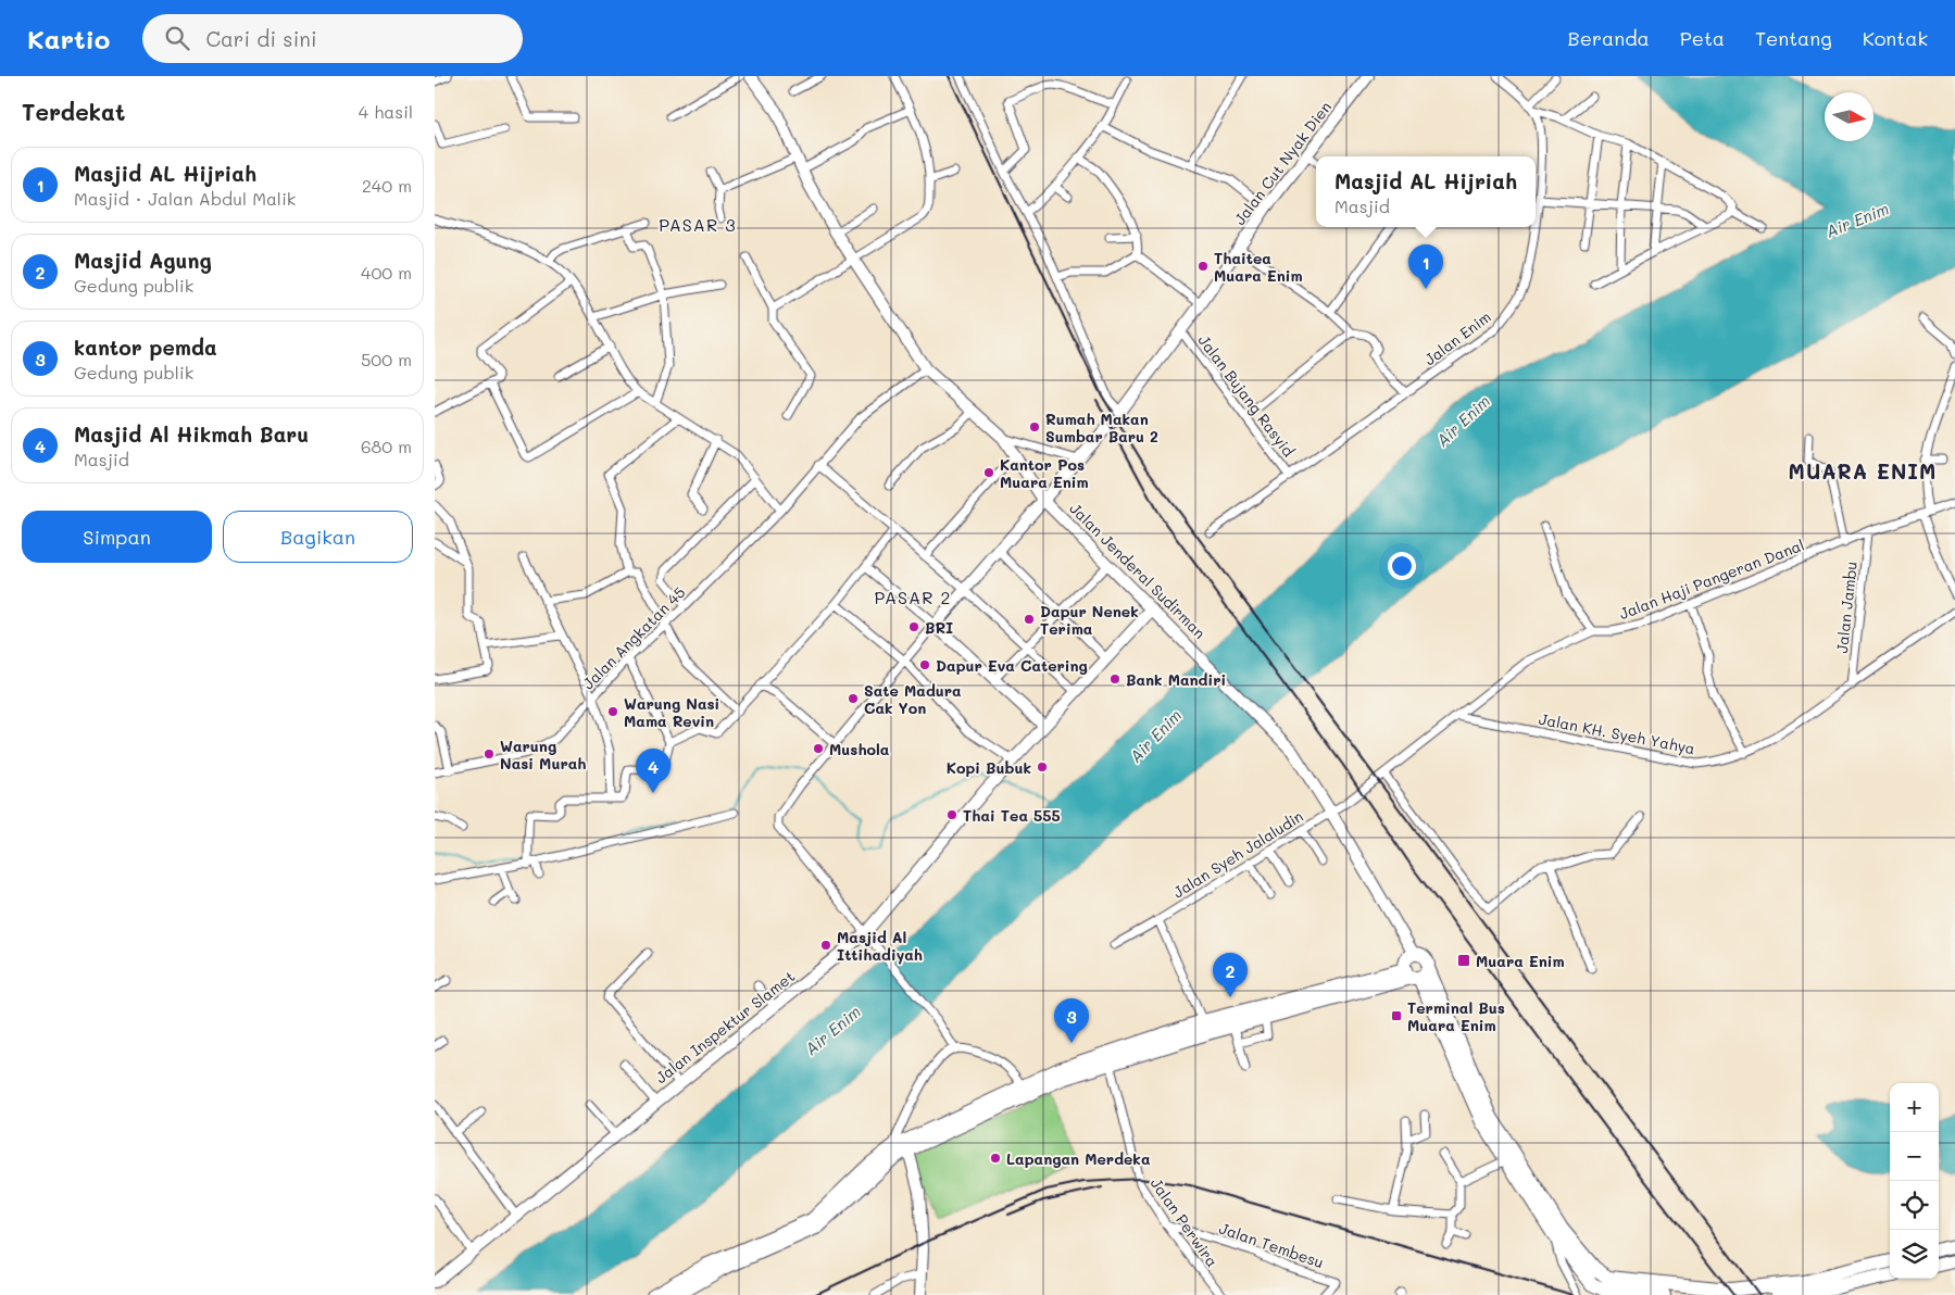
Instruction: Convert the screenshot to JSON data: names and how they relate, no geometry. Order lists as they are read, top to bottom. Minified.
{"streets":{"main road":["Jalan Cut Nyak Dien","Jalan Jenderal Sudirman","Jalan Inspektur Slamet"],"street":["Jalan Enim","Jalan Bujang Rasyid","Jalan Haji Pangeran Danal","Jalan Jambu","Jalan Angkatan 45","Jalan KH. Syeh Yahya","Jalan Syeh Jalaludin","Jalan Perwira","Jalan Tembesu"]},"crossings":[["Jalan Cut Nyak Dien","Jalan Bujang Rasyid"],["Jalan Cut Nyak Dien","Jalan Jenderal Sudirman"],["Jalan Enim","Jalan Bujang Rasyid"],["Jalan Jenderal Sudirman","Jalan Haji Pangeran Danal"],["Jalan Jenderal Sudirman","Jalan Angkatan 45"],["Jalan Jenderal Sudirman","Jalan Syeh Jalaludin"],["Jalan Jenderal Sudirman","Jalan Inspektur Slamet"],["Jalan Haji Pangeran Danal","Jalan Jambu"],["Jalan Haji Pangeran Danal","Jalan KH. Syeh Yahya"],["Jalan Haji Pangeran Danal","Jalan Syeh Jalaludin"],["Jalan Jambu","Jalan KH. Syeh Yahya"],["Jalan Perwira","Jalan Tembesu"]],"districts":["PASAR 3","MUARA ENIM","PASAR 2"],"water":["Air Enim"],"places":{"other":["Thaitea Muara Enim","Rumah Makan Sumbar Baru 2","Kantor Pos Muara Enim","Dapur Nenek Terima","BRI","Dapur Eva Catering","Bank Mandiri","Sate Madura Cak Yon","Warung Nasi Mama Revin","Mushola","Warung Nasi Murah","Kopi Bubuk","Thai Tea 555","Masjid Al Ittihadiyah","Lapangan Merdeka"],"transit":["Muara Enim","Terminal Bus Muara Enim"]},"north":"right","page":{"header":"Kartio","search":"Cari di sini","nav":["Beranda","Peta","Tentang","Kontak"],"heading":["Terdekat","4 hasil"],"list":[{"mark":"1","name":"Masjid AL Hijriah","note":"Masjid · Jalan Abdul Malik","value":"240 m"},{"mark":"2","name":"Masjid Agung","note":"Gedung publik","value":"400 m"},{"mark":"3","name":"kantor pemda","note":"Gedung publik","value":"500 m"},{"mark":"4","name":"Masjid Al Hikmah Baru","note":"Masjid","value":"680 m"}],"popup":["Masjid AL Hijriah","Masjid"],"pins":["1","4","2","3"],"buttons":["Simpan","Bagikan"],"map_buttons":["+","−"]}}
